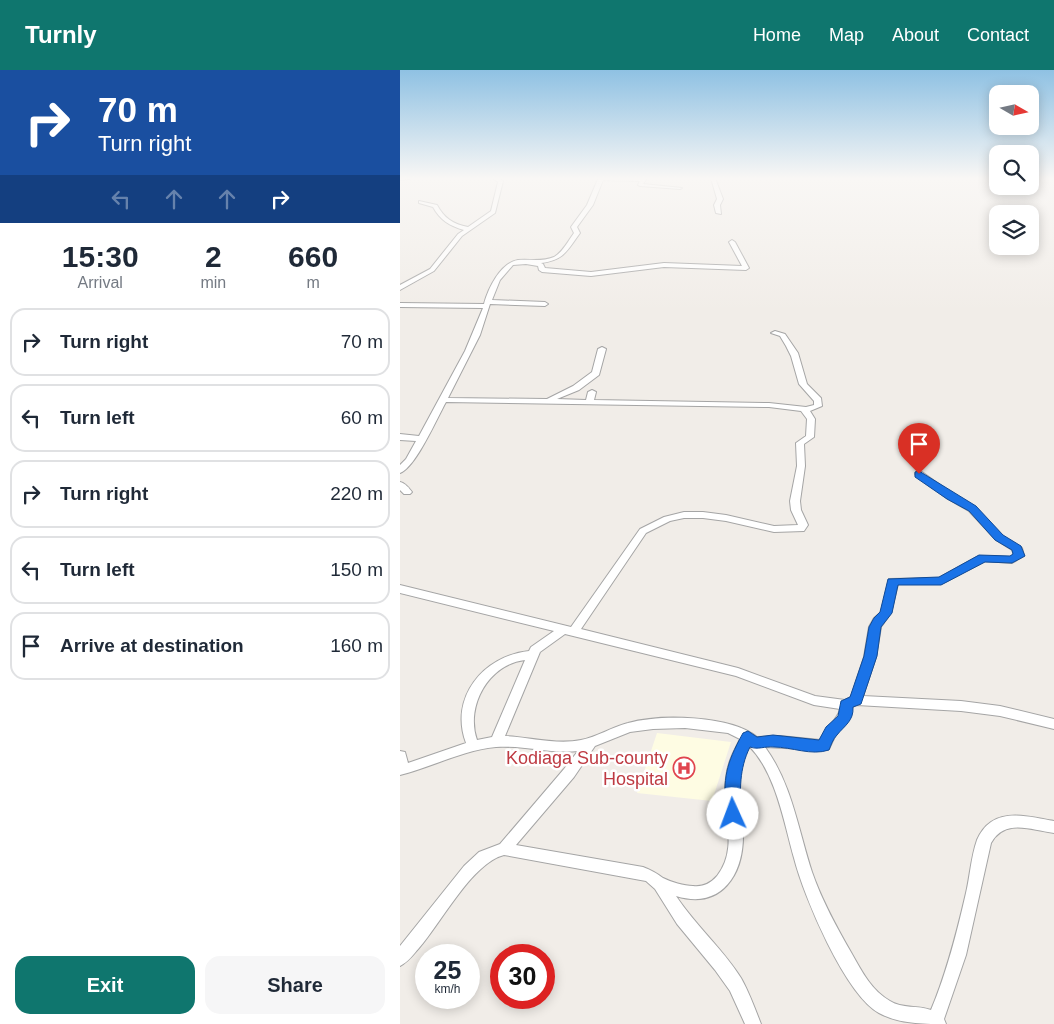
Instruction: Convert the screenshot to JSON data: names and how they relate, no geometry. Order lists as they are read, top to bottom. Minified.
{"places":{"hospital":["Kodiaga Sub-county Hospital"]},"north":"right","page":{"header":"Turnly","nav":["Home","Map","About","Contact"],"turn":["70 m","Turn right"],"eta":["15:30","Arrival","2","min","660","m"],"list":[{"name":"Turn right","value":"70 m"},{"name":"Turn left","value":"60 m"},{"name":"Turn right","value":"220 m"},{"name":"Turn left","value":"150 m"},{"name":"Arrive at destination","value":"160 m"}],"speed":"25 km/h","limit":"30","buttons":["Exit","Share"]}}
